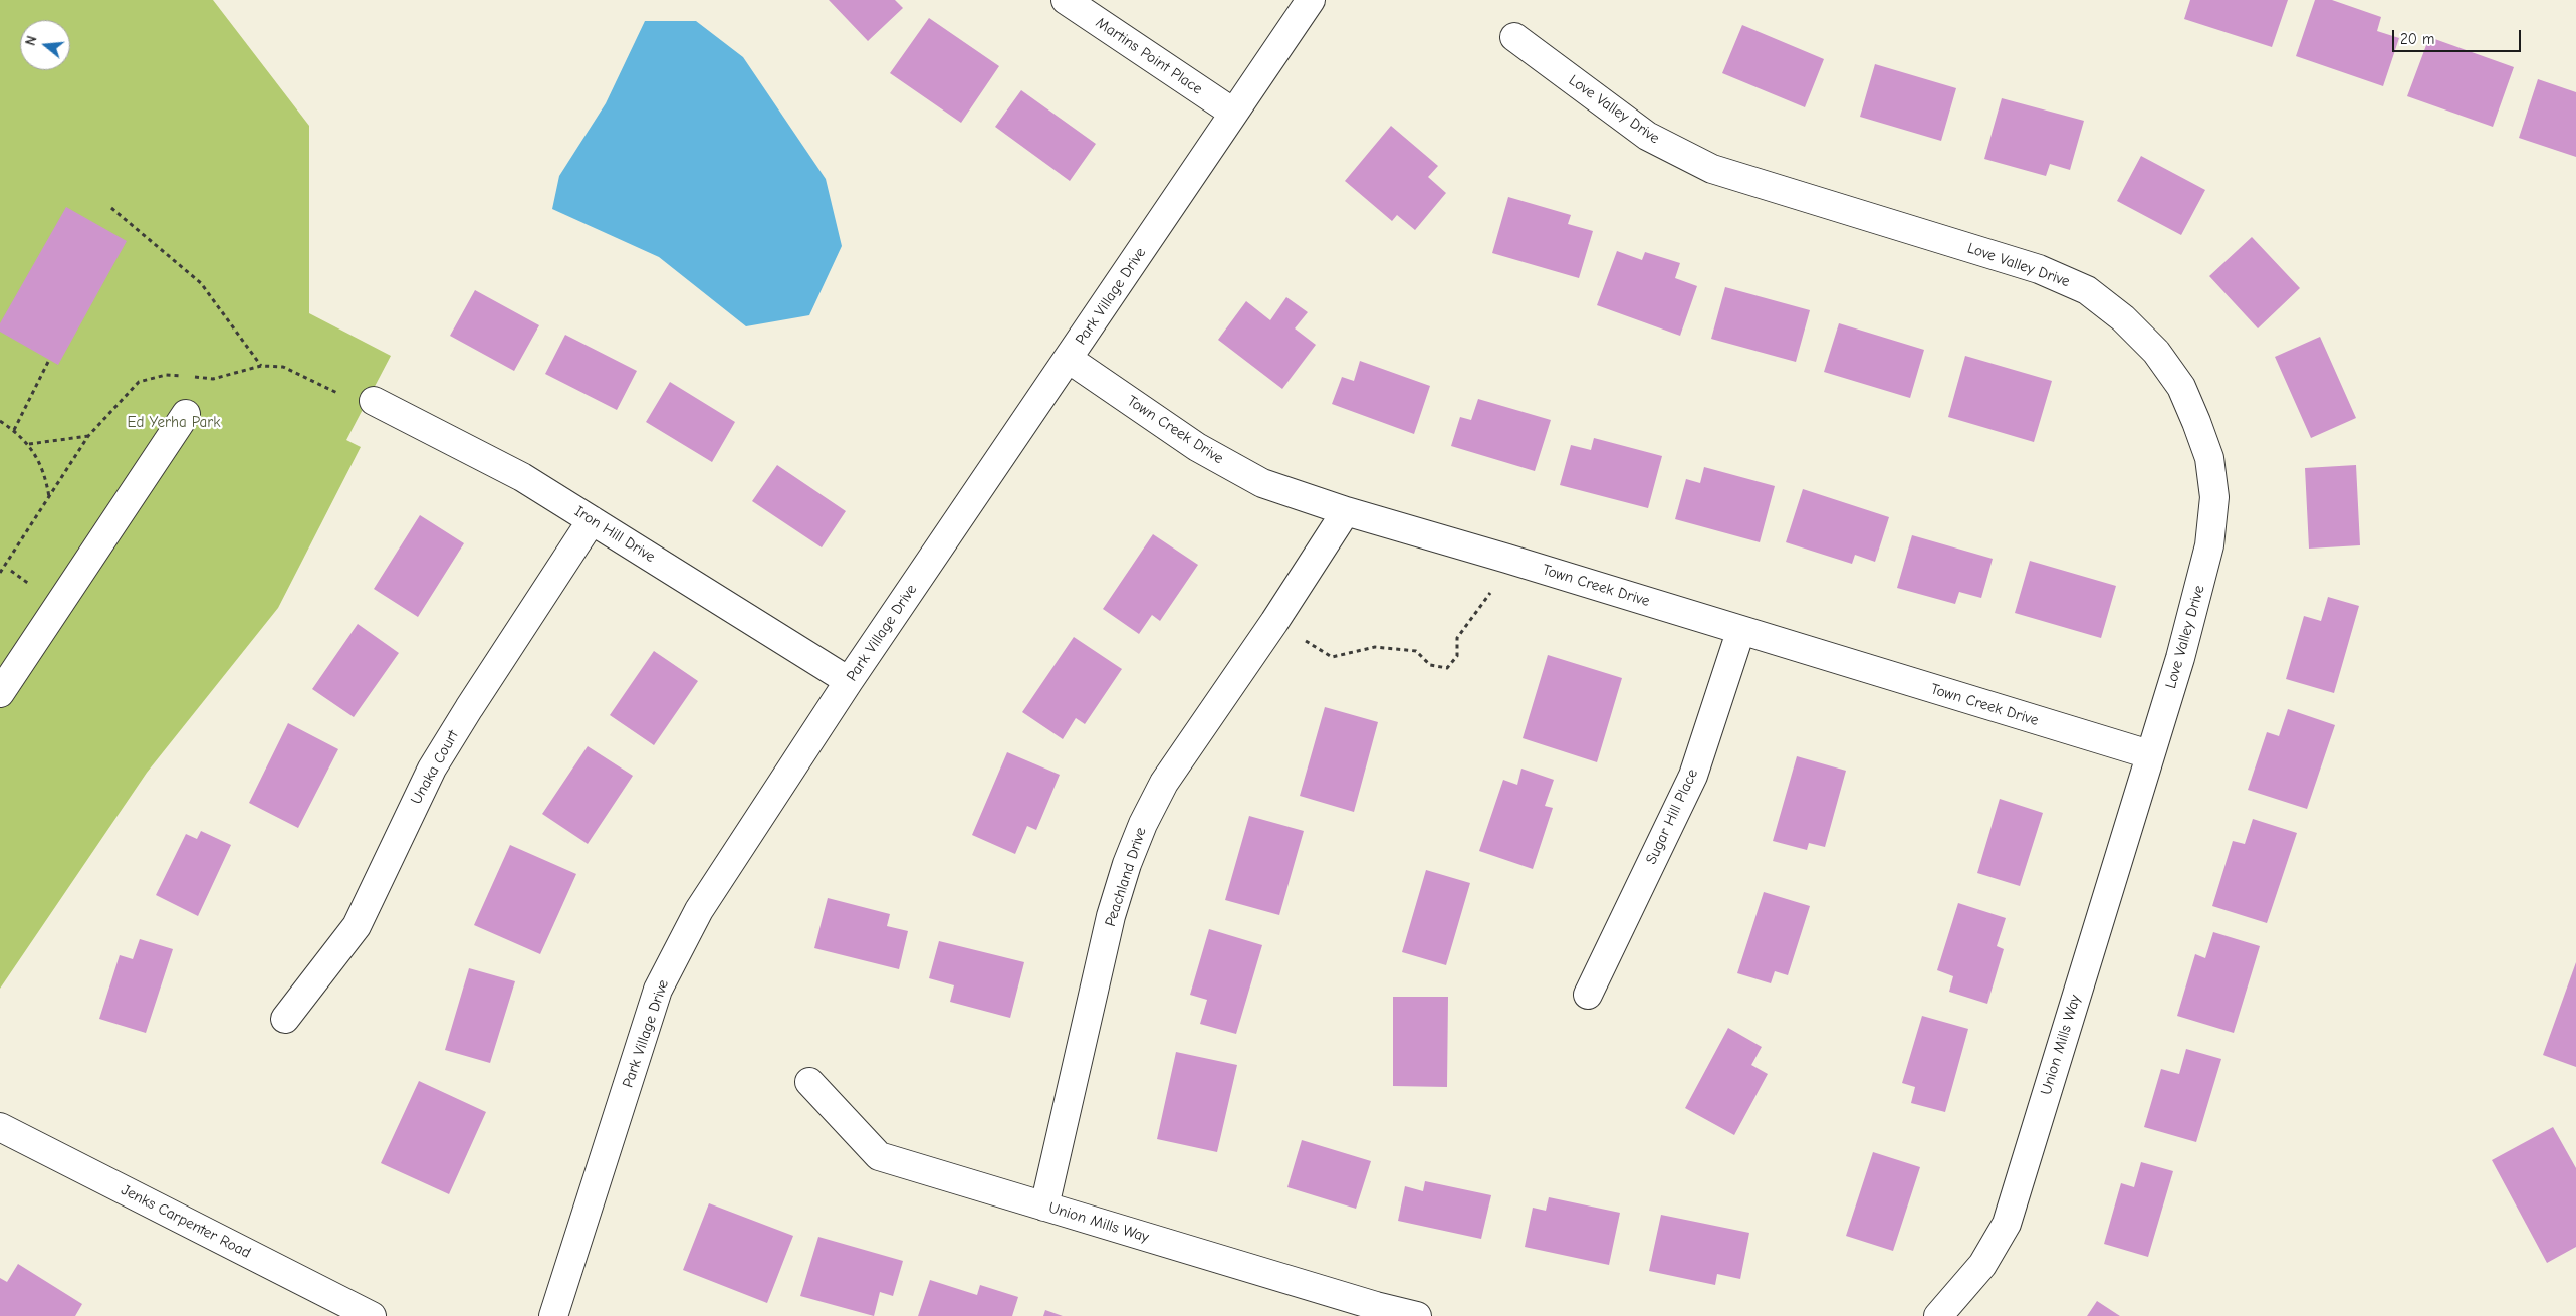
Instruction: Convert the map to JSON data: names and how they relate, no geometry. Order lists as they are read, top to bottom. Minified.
{"streets":{"street":["Martins Point Place","Love Valley Drive","Park Village Drive","Town Creek Drive","Iron Hill Drive","Unaka Court","Sugar Hill Place","Peachland Drive","Union Mills Way","Jenks Carpenter Road"]},"crossings":[["Martins Point Place","Park Village Drive"],["Love Valley Drive","Town Creek Drive"],["Love Valley Drive","Union Mills Way"],["Park Village Drive","Town Creek Drive"],["Park Village Drive","Iron Hill Drive"],["Town Creek Drive","Sugar Hill Place"],["Town Creek Drive","Peachland Drive"],["Town Creek Drive","Union Mills Way"],["Iron Hill Drive","Unaka Court"],["Peachland Drive","Union Mills Way"]],"parks":["Ed Yerha Park"],"scale_bar":"20 m","north":"left"}
